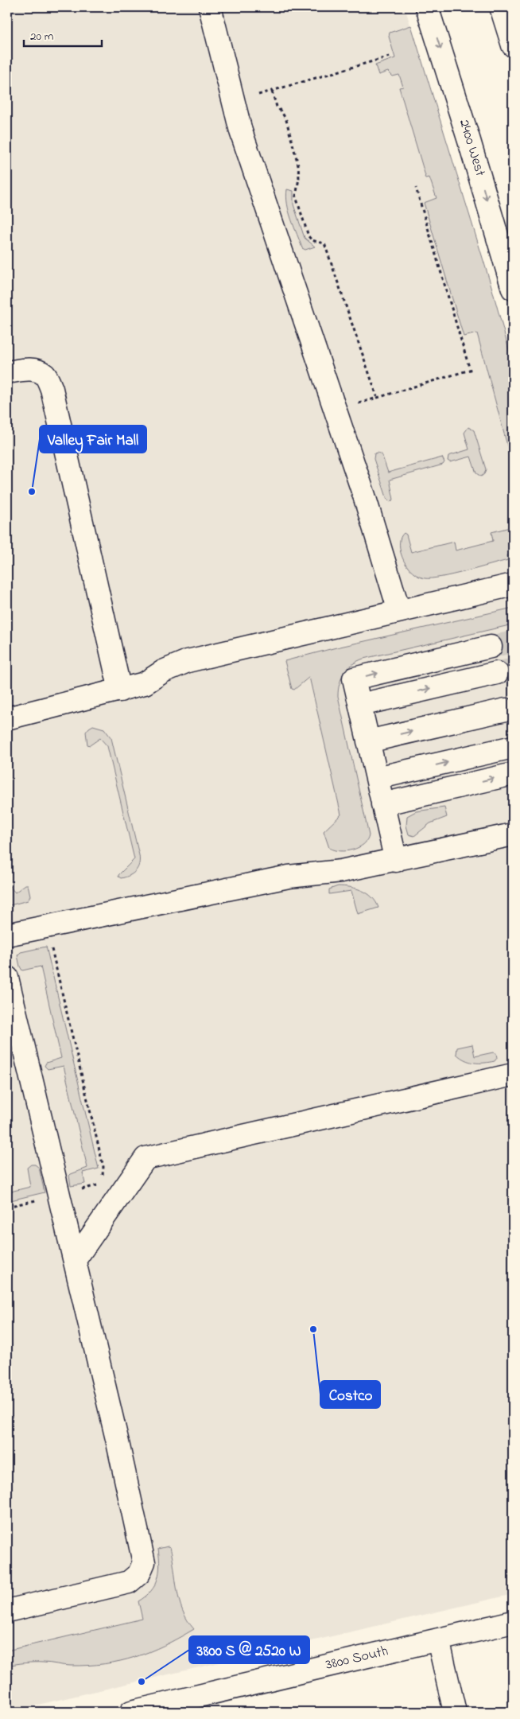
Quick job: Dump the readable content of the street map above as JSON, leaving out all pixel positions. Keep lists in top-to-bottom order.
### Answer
{
  "streets": {
    "main road": ["2400 West", "3800 South"]
  },
  "one_way": ["2400 West"],
  "places": ["Valley Fair Mall", "Costco", "3800 S @ 2520 W"],
  "scale_bar": "20 m"
}
